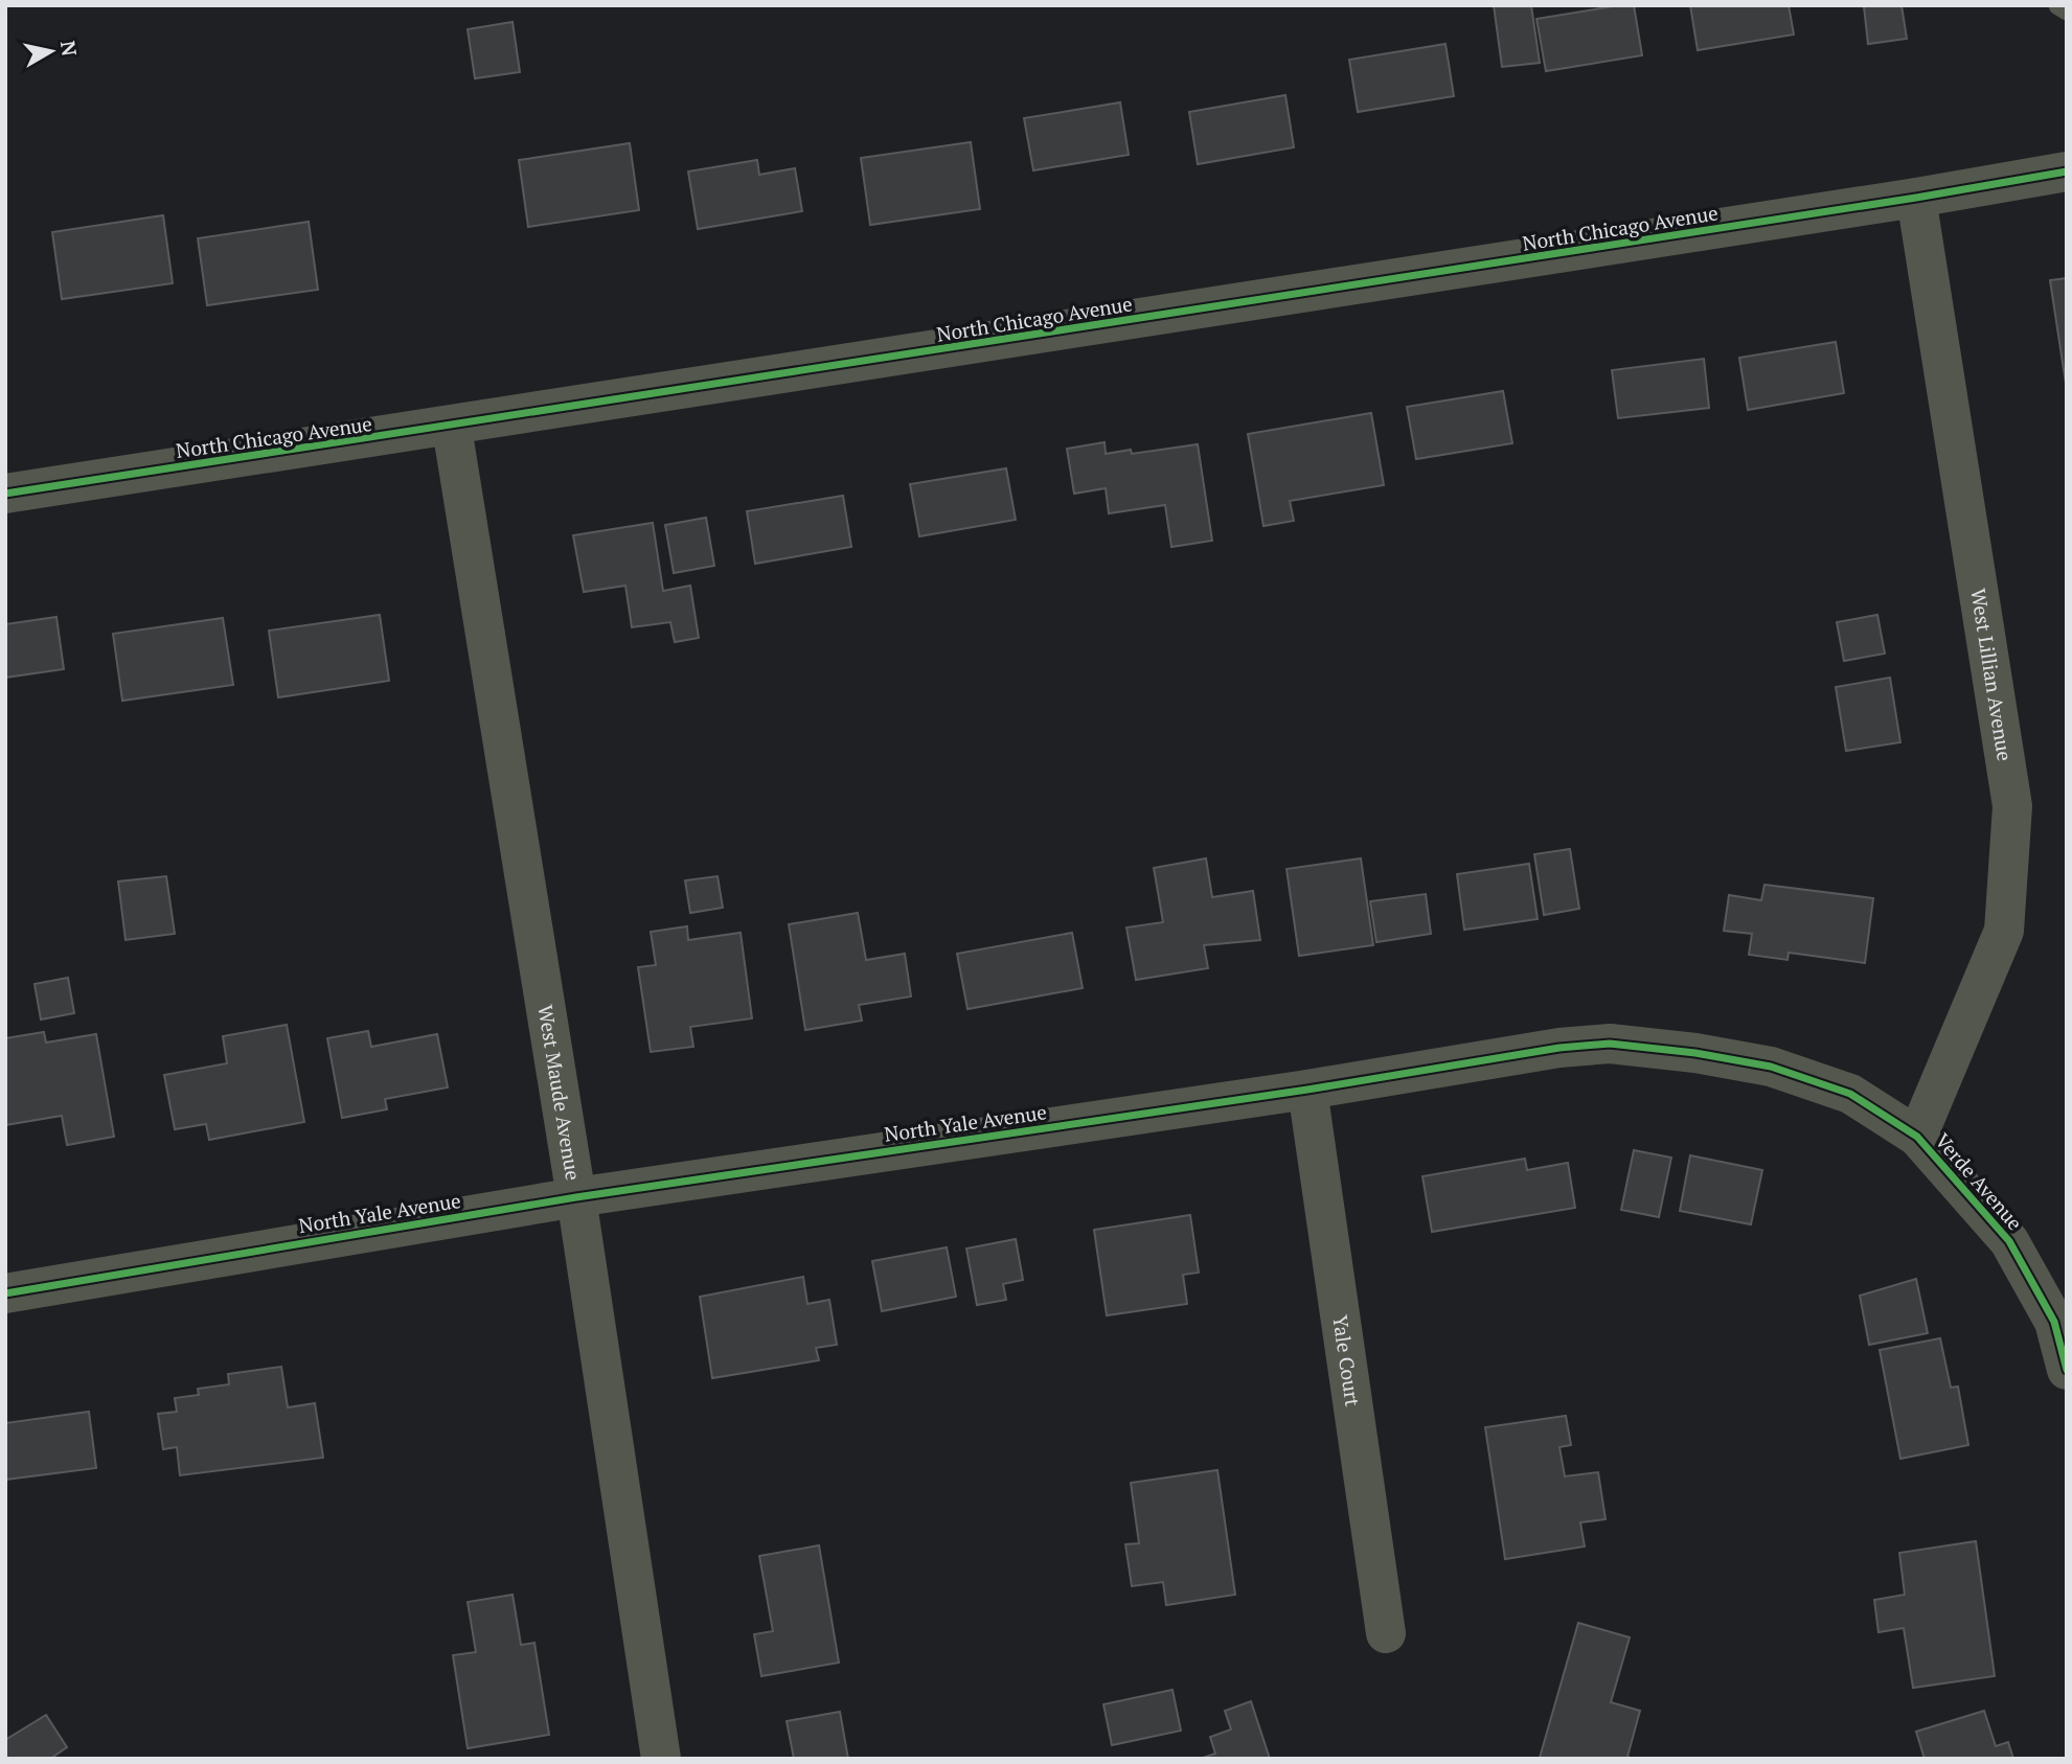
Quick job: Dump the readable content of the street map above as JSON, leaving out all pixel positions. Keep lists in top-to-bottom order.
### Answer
{
  "streets": {
    "street": [
      "North Chicago Avenue",
      "West Lillian Avenue",
      "West Maude Avenue",
      "North Yale Avenue",
      "Verde Avenue",
      "Yale Court"
    ]
  },
  "crossings": [
    ["North Chicago Avenue", "West Lillian Avenue"],
    ["North Chicago Avenue", "West Maude Avenue"],
    ["West Lillian Avenue", "North Yale Avenue"],
    ["West Lillian Avenue", "Verde Avenue"],
    ["West Maude Avenue", "North Yale Avenue"],
    ["North Yale Avenue", "Verde Avenue"],
    ["North Yale Avenue", "Yale Court"]
  ],
  "north": "right"
}
